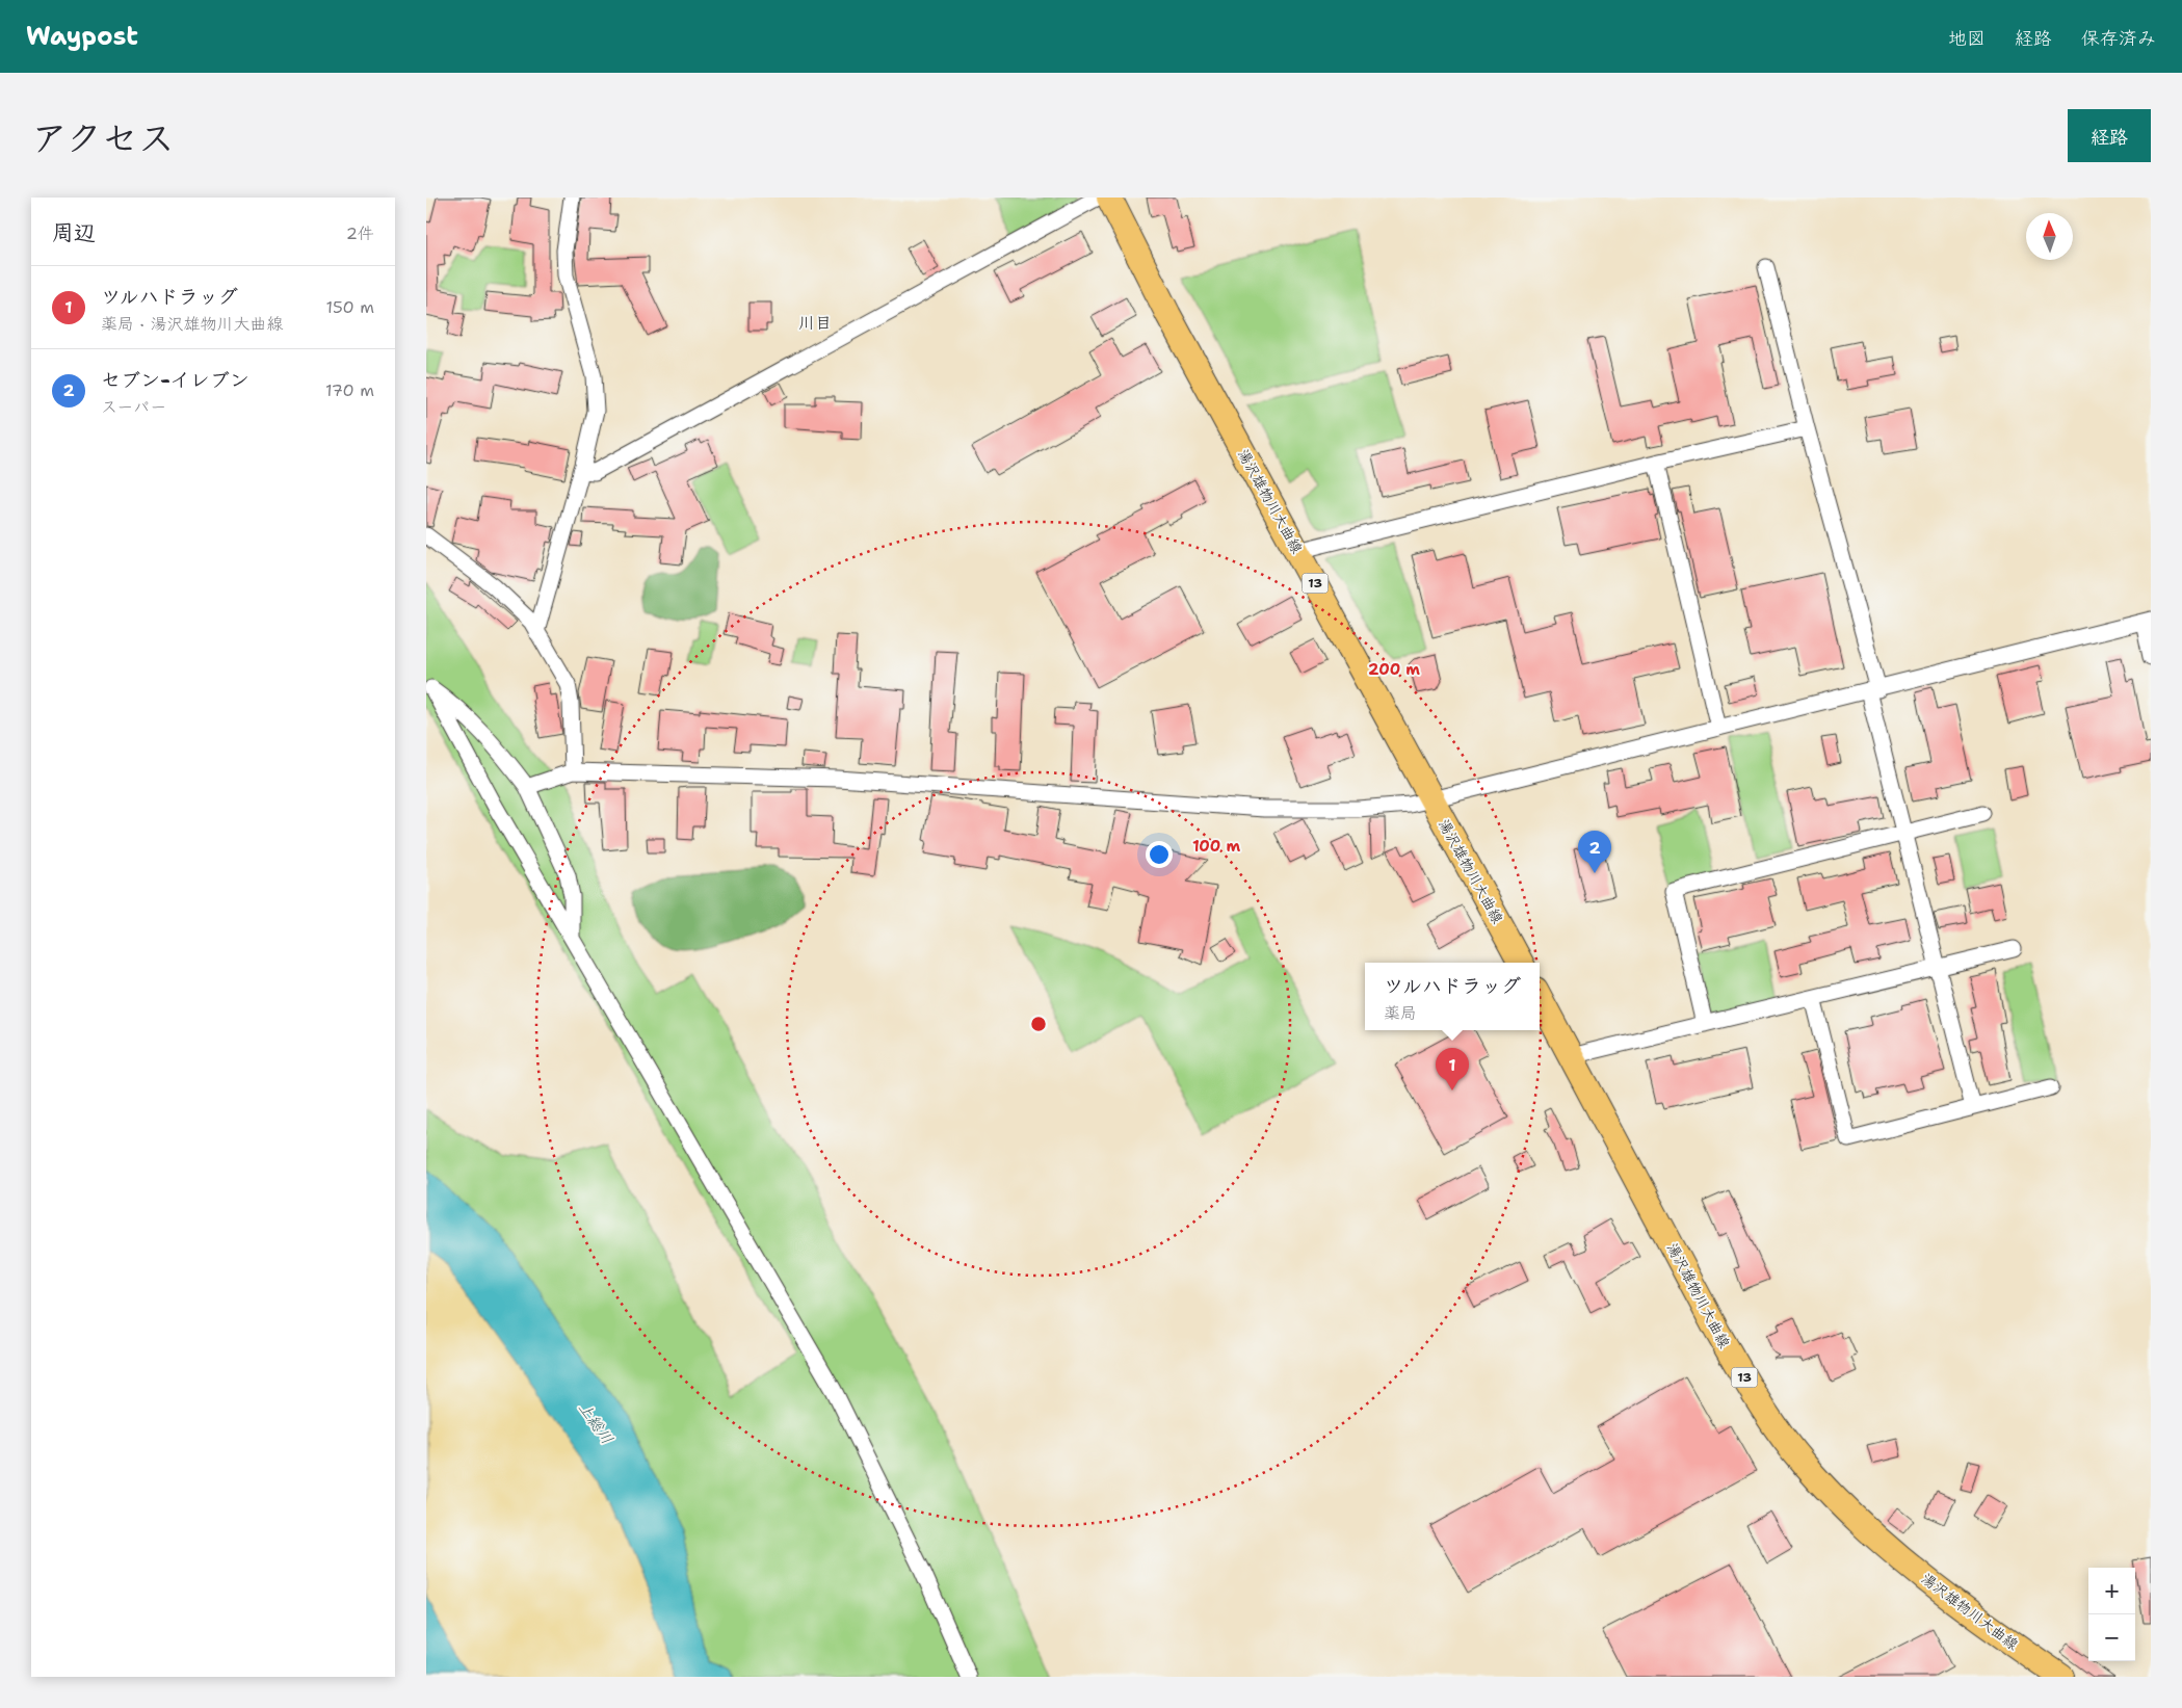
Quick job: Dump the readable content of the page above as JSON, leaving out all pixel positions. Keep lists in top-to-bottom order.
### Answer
{
  "streets": {
    "main road": ["湯沢雄物川大曲線", "13"]
  },
  "districts": ["川目"],
  "water": ["上総川"],
  "north": "top",
  "page": {
    "header": "Waypost",
    "nav": ["地図", "経路", "保存済み"],
    "title": "アクセス",
    "buttons": "経路",
    "heading": ["周辺", "2件"],
    "list": [
      {
        "mark": "1",
        "name": "ツルハドラッグ",
        "note": "薬局 · 湯沢雄物川大曲線",
        "value": "150 m"
      },
      {
        "mark": "2",
        "name": "セブン-イレブン",
        "note": "スーパー",
        "value": "170 m"
      }
    ],
    "pins": ["2", "1"],
    "popup": ["ツルハドラッグ", "薬局"],
    "map_buttons": ["+", "−"]
  },
  "rings": ["200 m", "100 m"]
}
